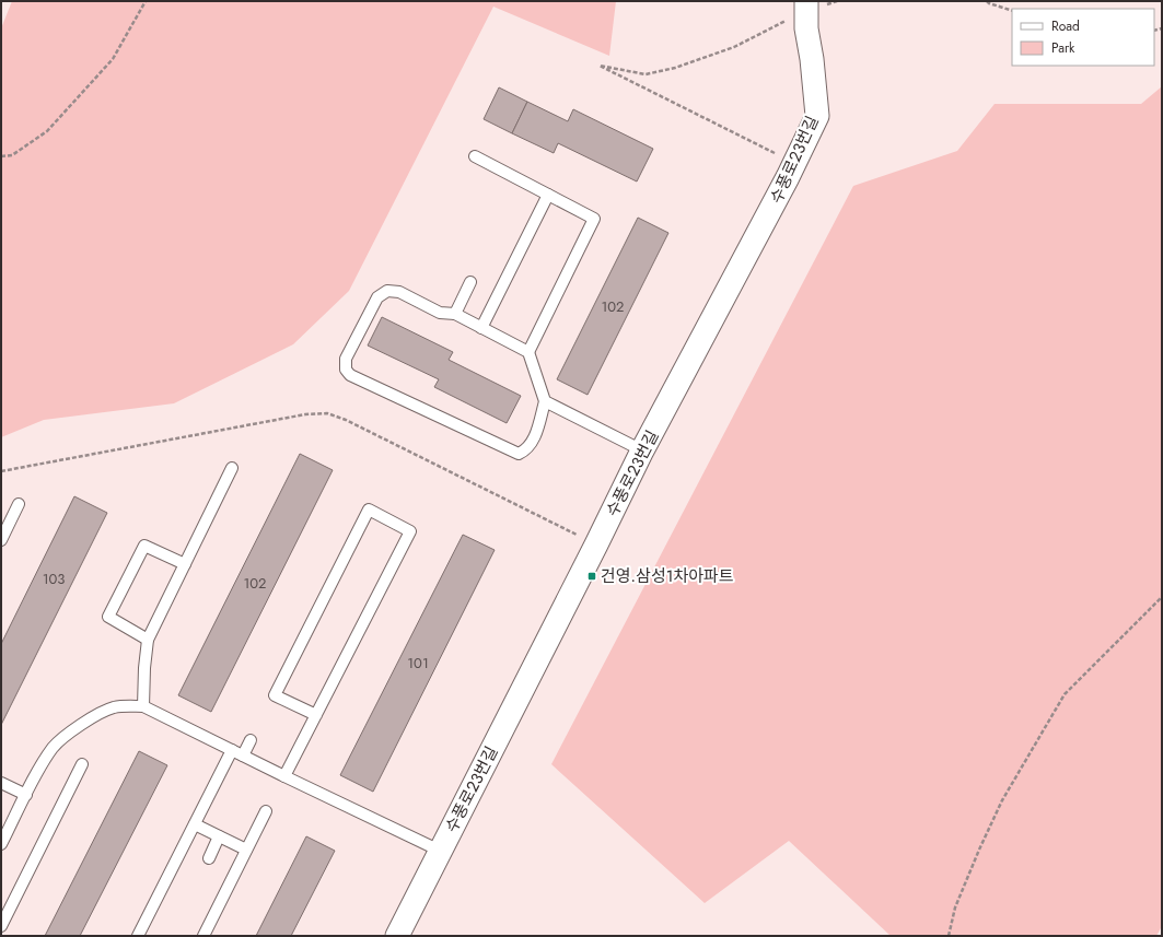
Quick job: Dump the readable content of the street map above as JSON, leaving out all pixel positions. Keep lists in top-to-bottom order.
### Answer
{
  "streets": {
    "street": ["수풍로23번길"]
  },
  "places": {
    "transit": ["건영.삼성1차아파트"]
  },
  "house_numbers": [
    "102",
    "103",
    "102",
    "101"
  ],
  "legend": ["Road", "Park"]
}
